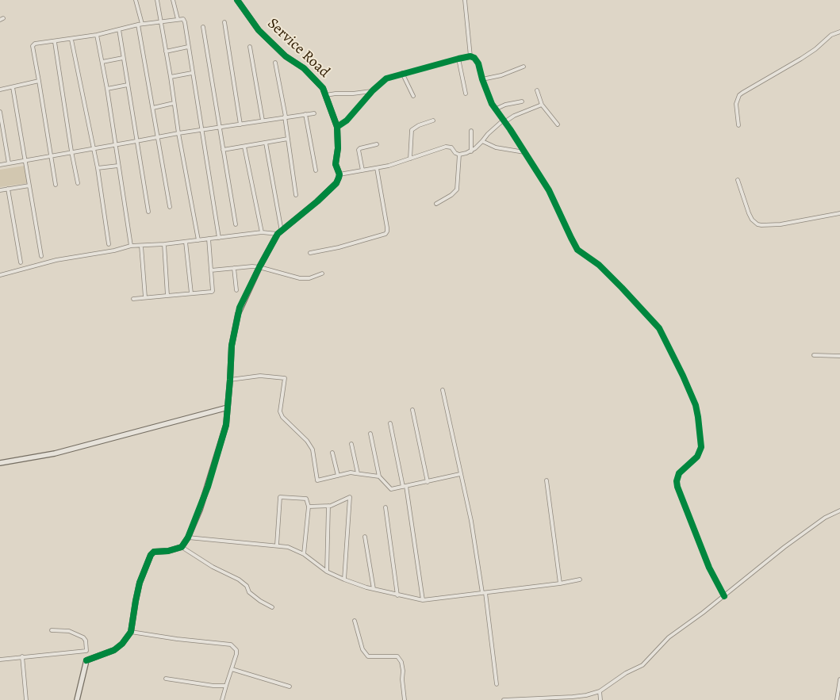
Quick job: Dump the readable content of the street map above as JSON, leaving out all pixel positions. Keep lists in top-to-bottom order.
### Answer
{
  "streets": {
    "street": ["Service Road"]
  }
}
